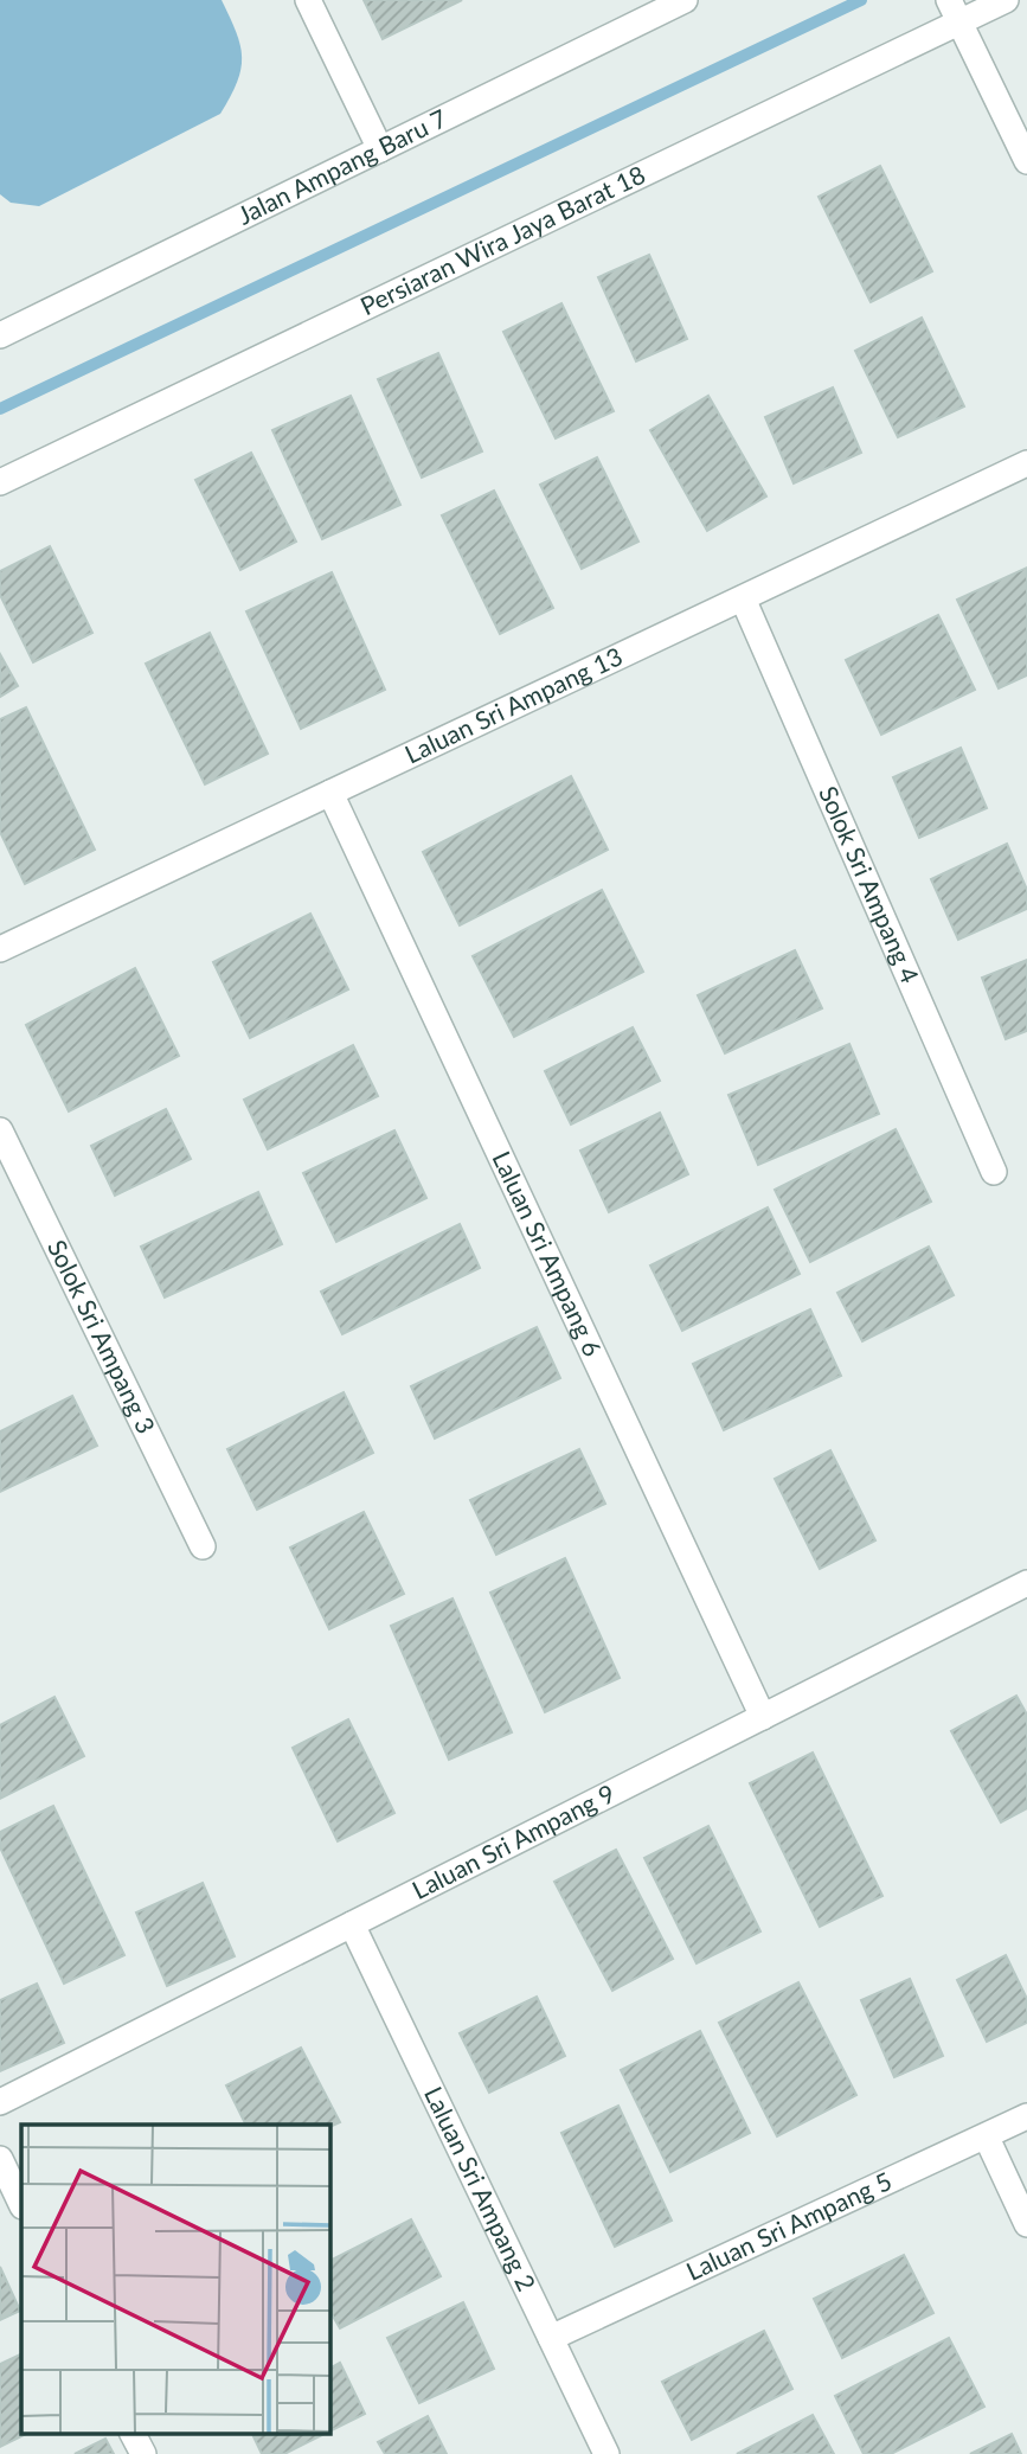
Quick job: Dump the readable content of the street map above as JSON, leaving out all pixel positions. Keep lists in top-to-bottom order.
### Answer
{
  "streets": {
    "street": [
      "Jalan Ampang Baru 7",
      "Persiaran Wira Jaya Barat 18",
      "Laluan Sri Ampang 13",
      "Solok Sri Ampang 4",
      "Laluan Sri Ampang 6",
      "Solok Sri Ampang 3",
      "Laluan Sri Ampang 9",
      "Laluan Sri Ampang 2",
      "Laluan Sri Ampang 5"
    ]
  },
  "crossings": [
    ["Laluan Sri Ampang 13", "Solok Sri Ampang 4"],
    ["Laluan Sri Ampang 13", "Laluan Sri Ampang 6"],
    ["Laluan Sri Ampang 6", "Laluan Sri Ampang 9"],
    ["Laluan Sri Ampang 9", "Laluan Sri Ampang 2"],
    ["Laluan Sri Ampang 2", "Laluan Sri Ampang 5"]
  ]
}
